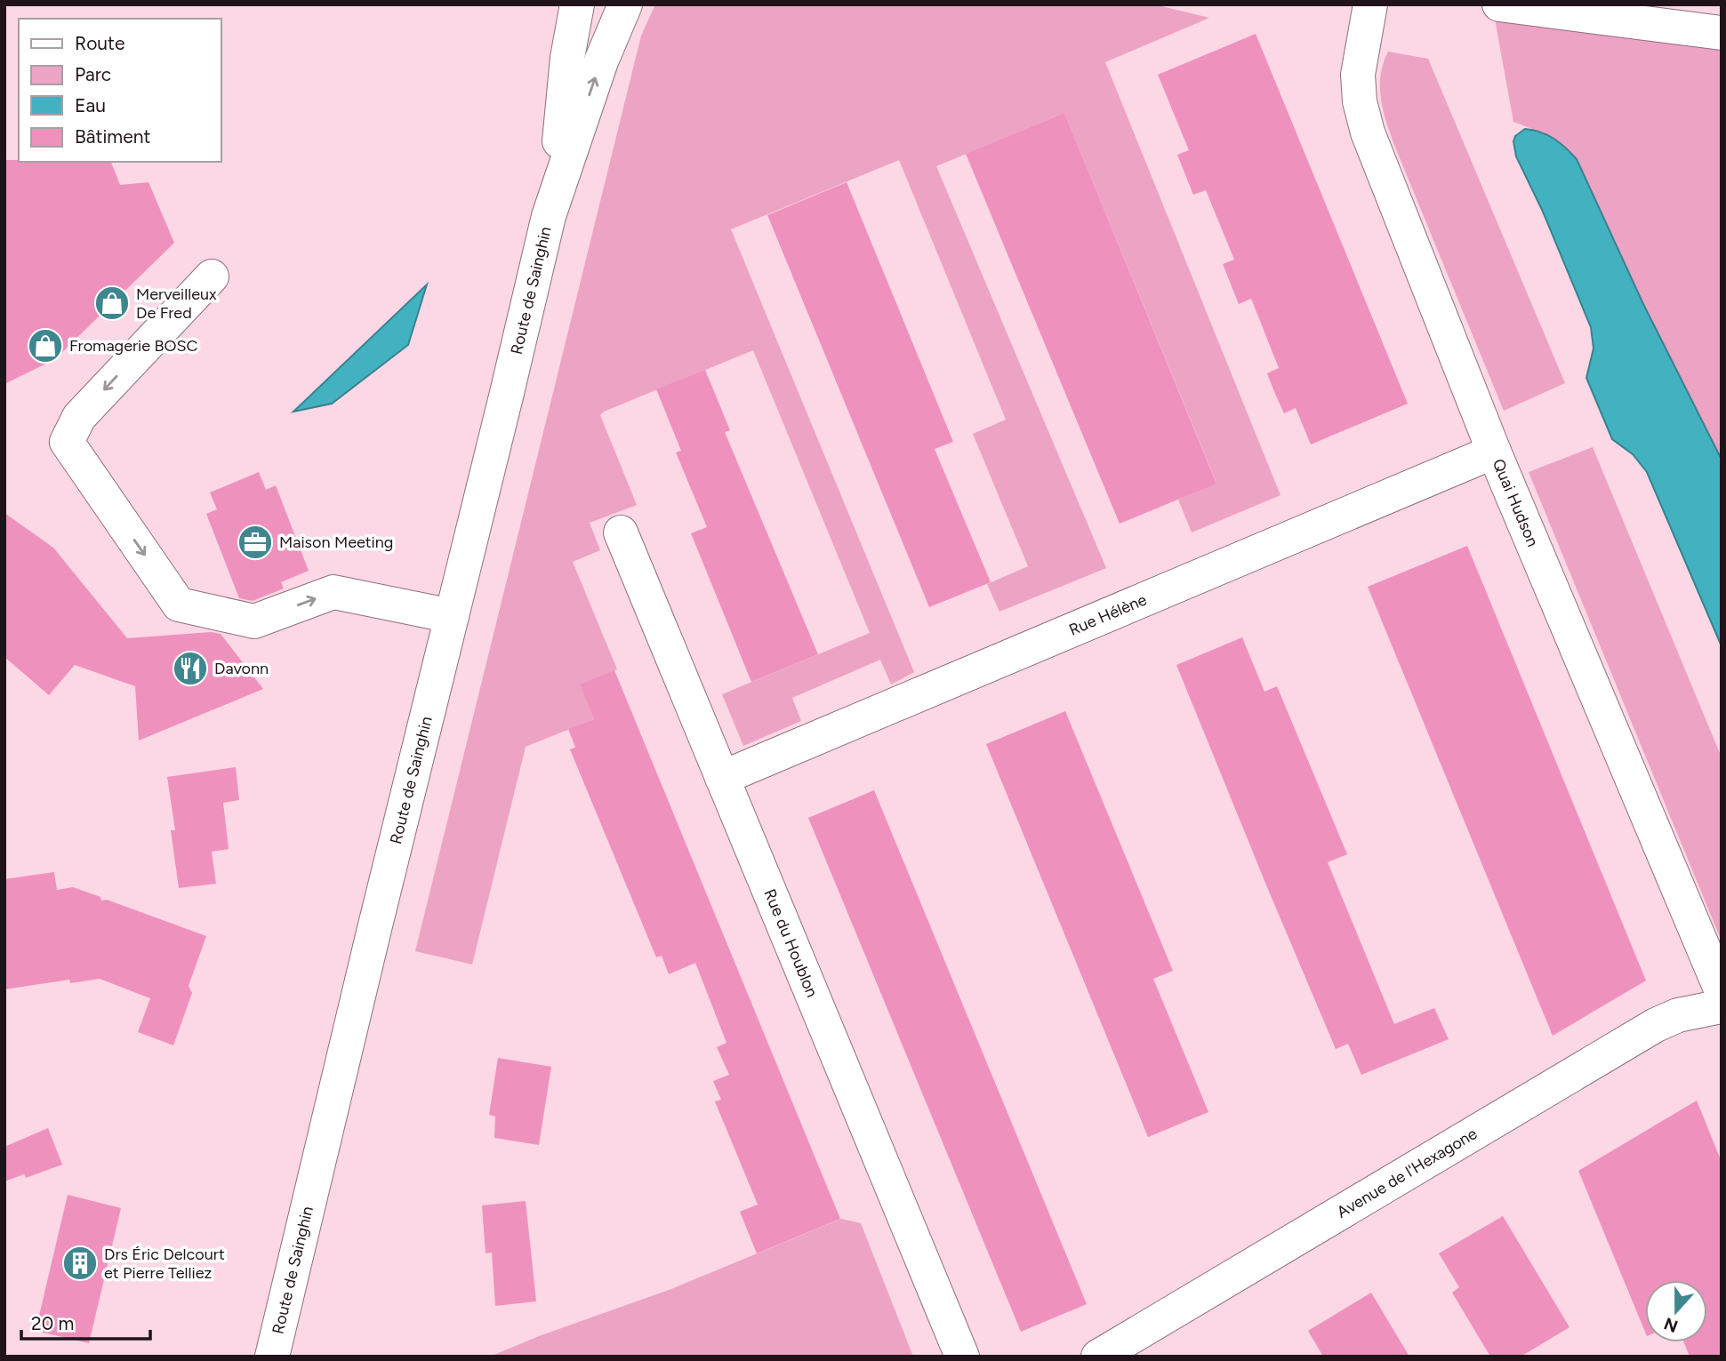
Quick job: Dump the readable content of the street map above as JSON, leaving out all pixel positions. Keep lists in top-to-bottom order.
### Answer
{
  "streets": {
    "street": [
      "Route de Sainghin",
      "Quai Hudson",
      "Rue Hélène",
      "Rue du Houblon",
      "Avenue de l'Hexagone"
    ]
  },
  "crossings": [
    ["Quai Hudson", "Rue Hélène"],
    ["Rue Hélène", "Rue du Houblon"]
  ],
  "places": {
    "shop": ["Merveilleux De Fred", "Fromagerie BOSC"],
    "office": ["Maison Meeting"],
    "restaurant": ["Davonn"],
    "building": ["Drs Éric Delcourt et Pierre Telliez"]
  },
  "legend": [
    "Route",
    "Parc",
    "Eau",
    "Bâtiment"
  ],
  "scale_bar": "20 m",
  "north": "bottom"
}
